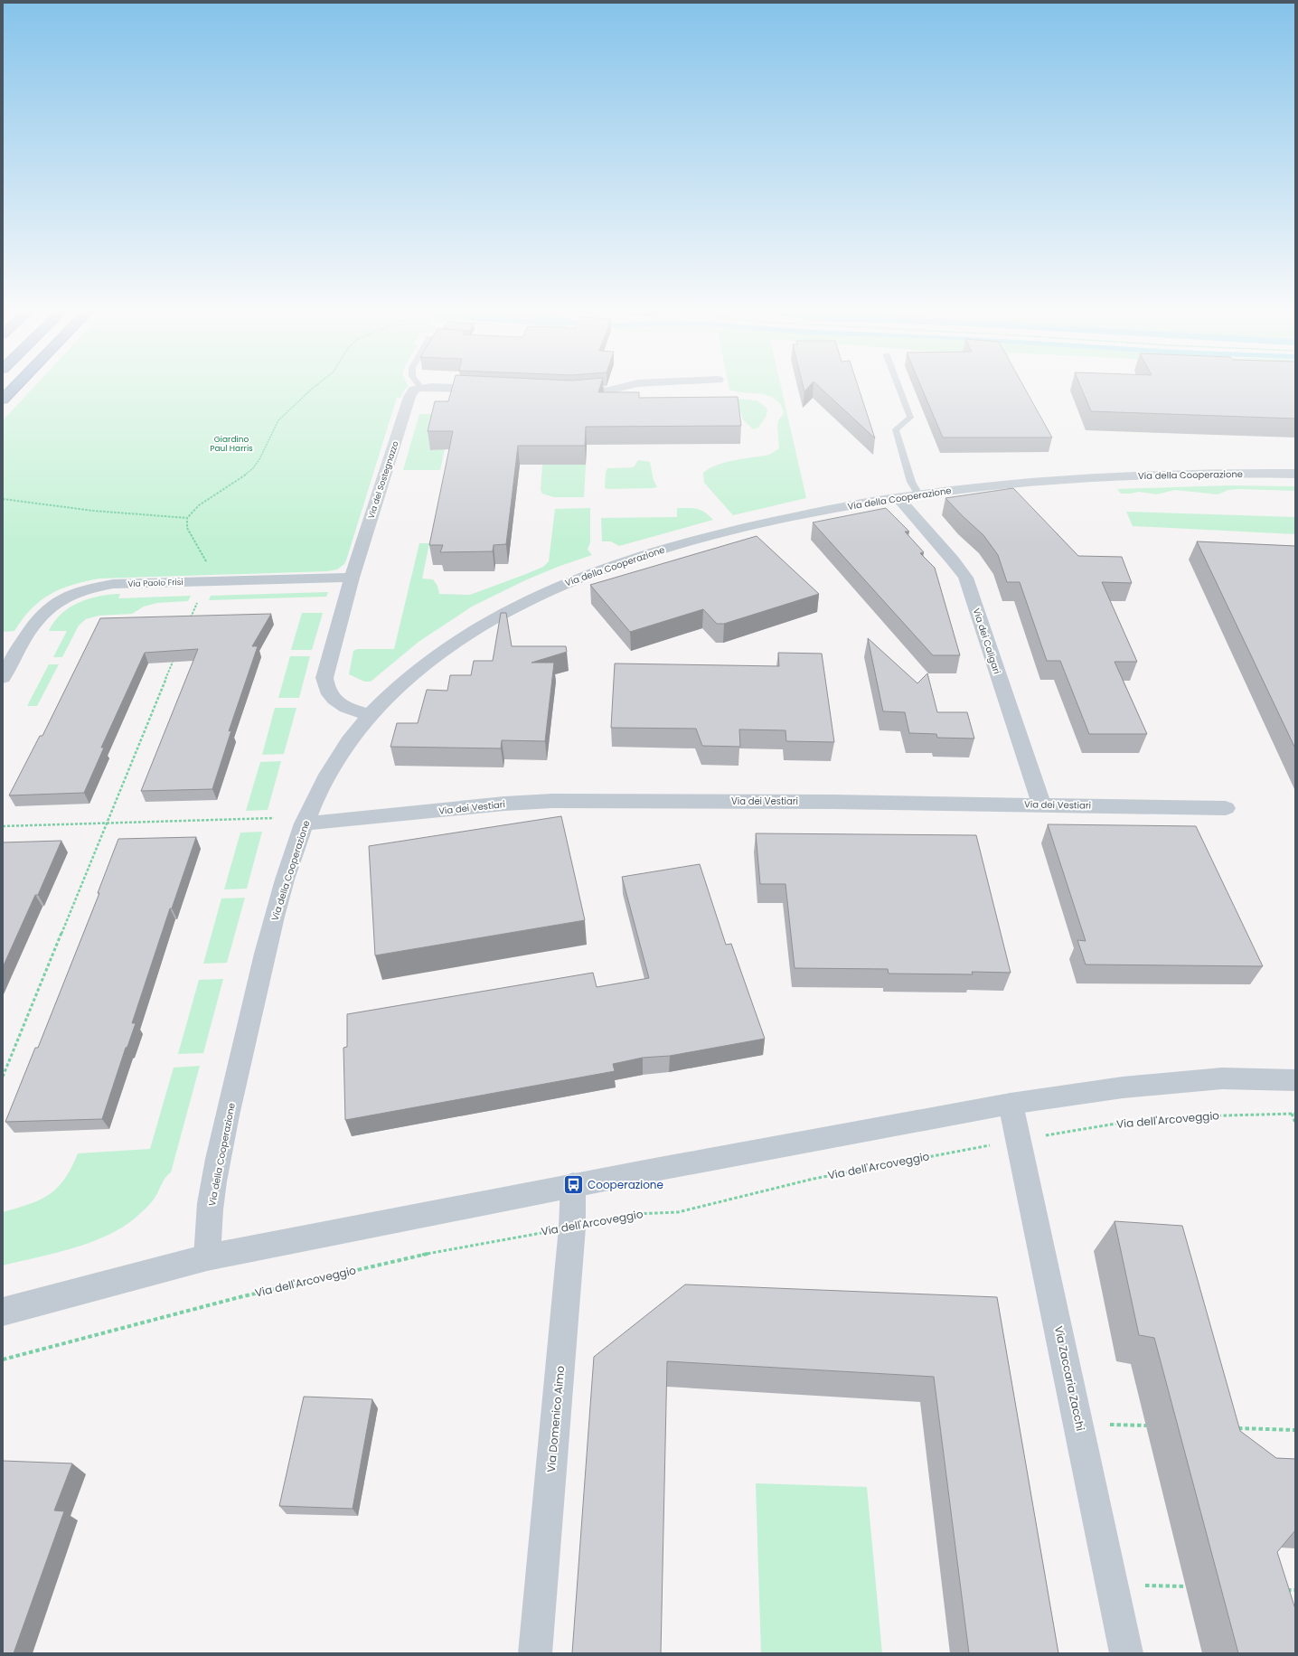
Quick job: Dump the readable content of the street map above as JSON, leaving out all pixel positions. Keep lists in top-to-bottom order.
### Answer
{
  "streets": {
    "street": [
      "Via della Cooperazione",
      "Via del Sostegnazzo",
      "Via Paolo Frisi",
      "Via dei Caligari",
      "Via dei Vestiari",
      "Via Zaccaria Zacchi",
      "Via Domenico Aimo"
    ],
    "path": ["Via dell'Arcoveggio"]
  },
  "crossings": [
    ["Via della Cooperazione", "Via del Sostegnazzo"],
    ["Via della Cooperazione", "Via dei Caligari"],
    ["Via della Cooperazione", "Via dei Vestiari"],
    ["Via del Sostegnazzo", "Via Paolo Frisi"],
    ["Via dei Caligari", "Via dei Vestiari"],
    ["Via dell'Arcoveggio", "Via Zaccaria Zacchi"],
    ["Via dell'Arcoveggio", "Via Domenico Aimo"]
  ],
  "parks": ["Giardino Paul Harris"],
  "places": {
    "bus stop": ["Cooperazione"]
  }
}
